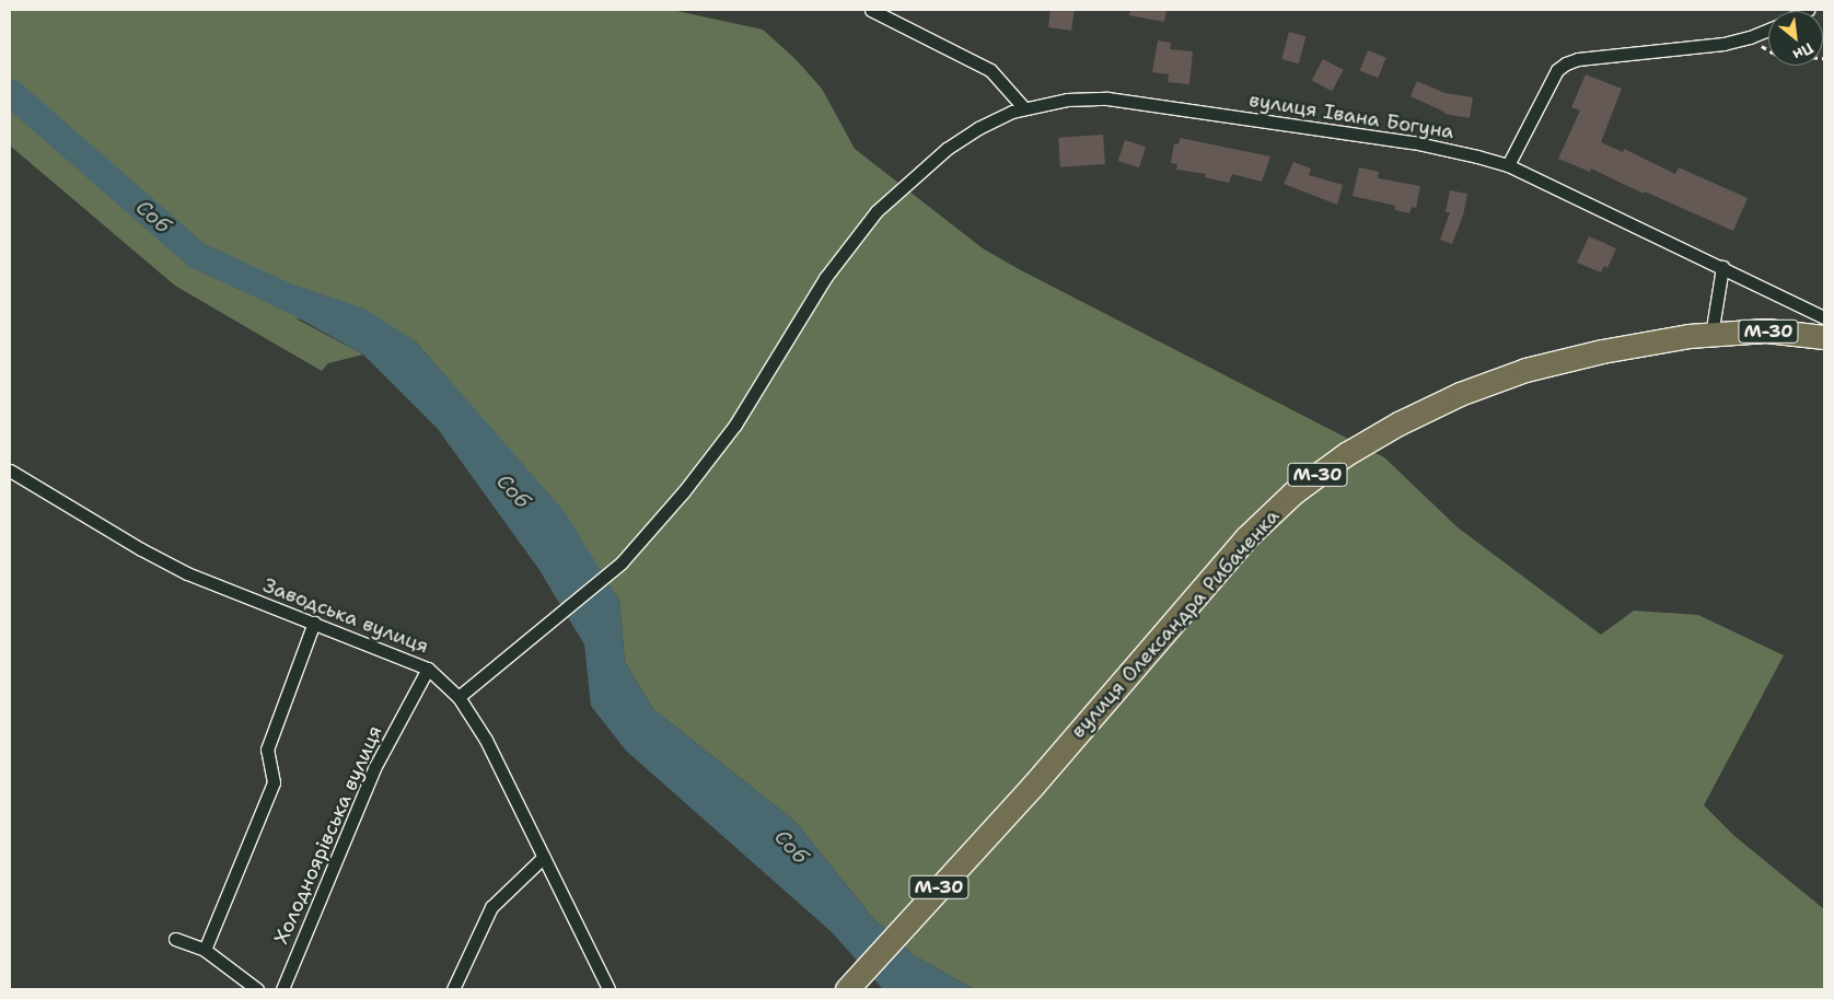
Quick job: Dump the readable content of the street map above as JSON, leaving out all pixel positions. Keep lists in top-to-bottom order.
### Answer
{
  "streets": {
    "highway": ["М-30", "вулиця Олександра Рибаченка"],
    "street": ["вулиця Івана Богуна", "Заводська вулиця", "Холодноярівська вулиця"]
  },
  "crossings": [
    ["вулиця Івана Богуна", "Заводська вулиця"],
    ["Заводська вулиця", "Холодноярівська вулиця"]
  ],
  "water": ["Соб"],
  "north": "bottom right"
}
